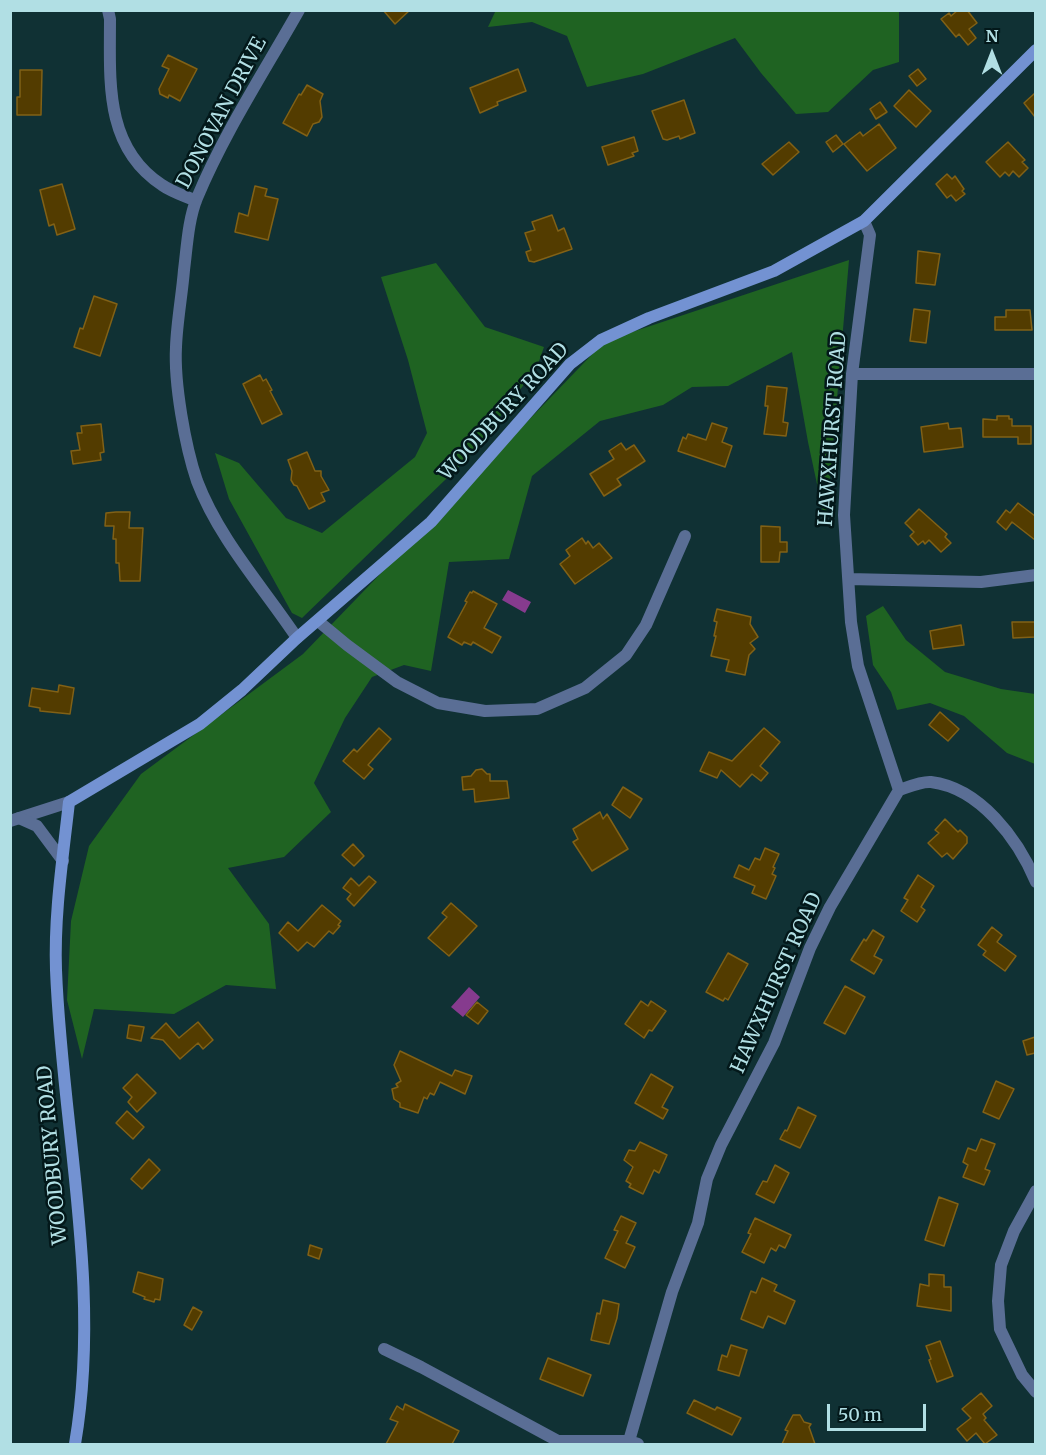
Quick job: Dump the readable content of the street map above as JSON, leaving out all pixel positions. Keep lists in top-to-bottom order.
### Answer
{
  "streets": {
    "main road": ["WOODBURY ROAD"],
    "street": ["DONOVAN DRIVE", "HAWXHURST ROAD"]
  },
  "crossings": [
    ["DONOVAN DRIVE", "WOODBURY ROAD"],
    ["WOODBURY ROAD", "HAWXHURST ROAD"]
  ],
  "scale_bar": "50 m",
  "north": "top"
}
